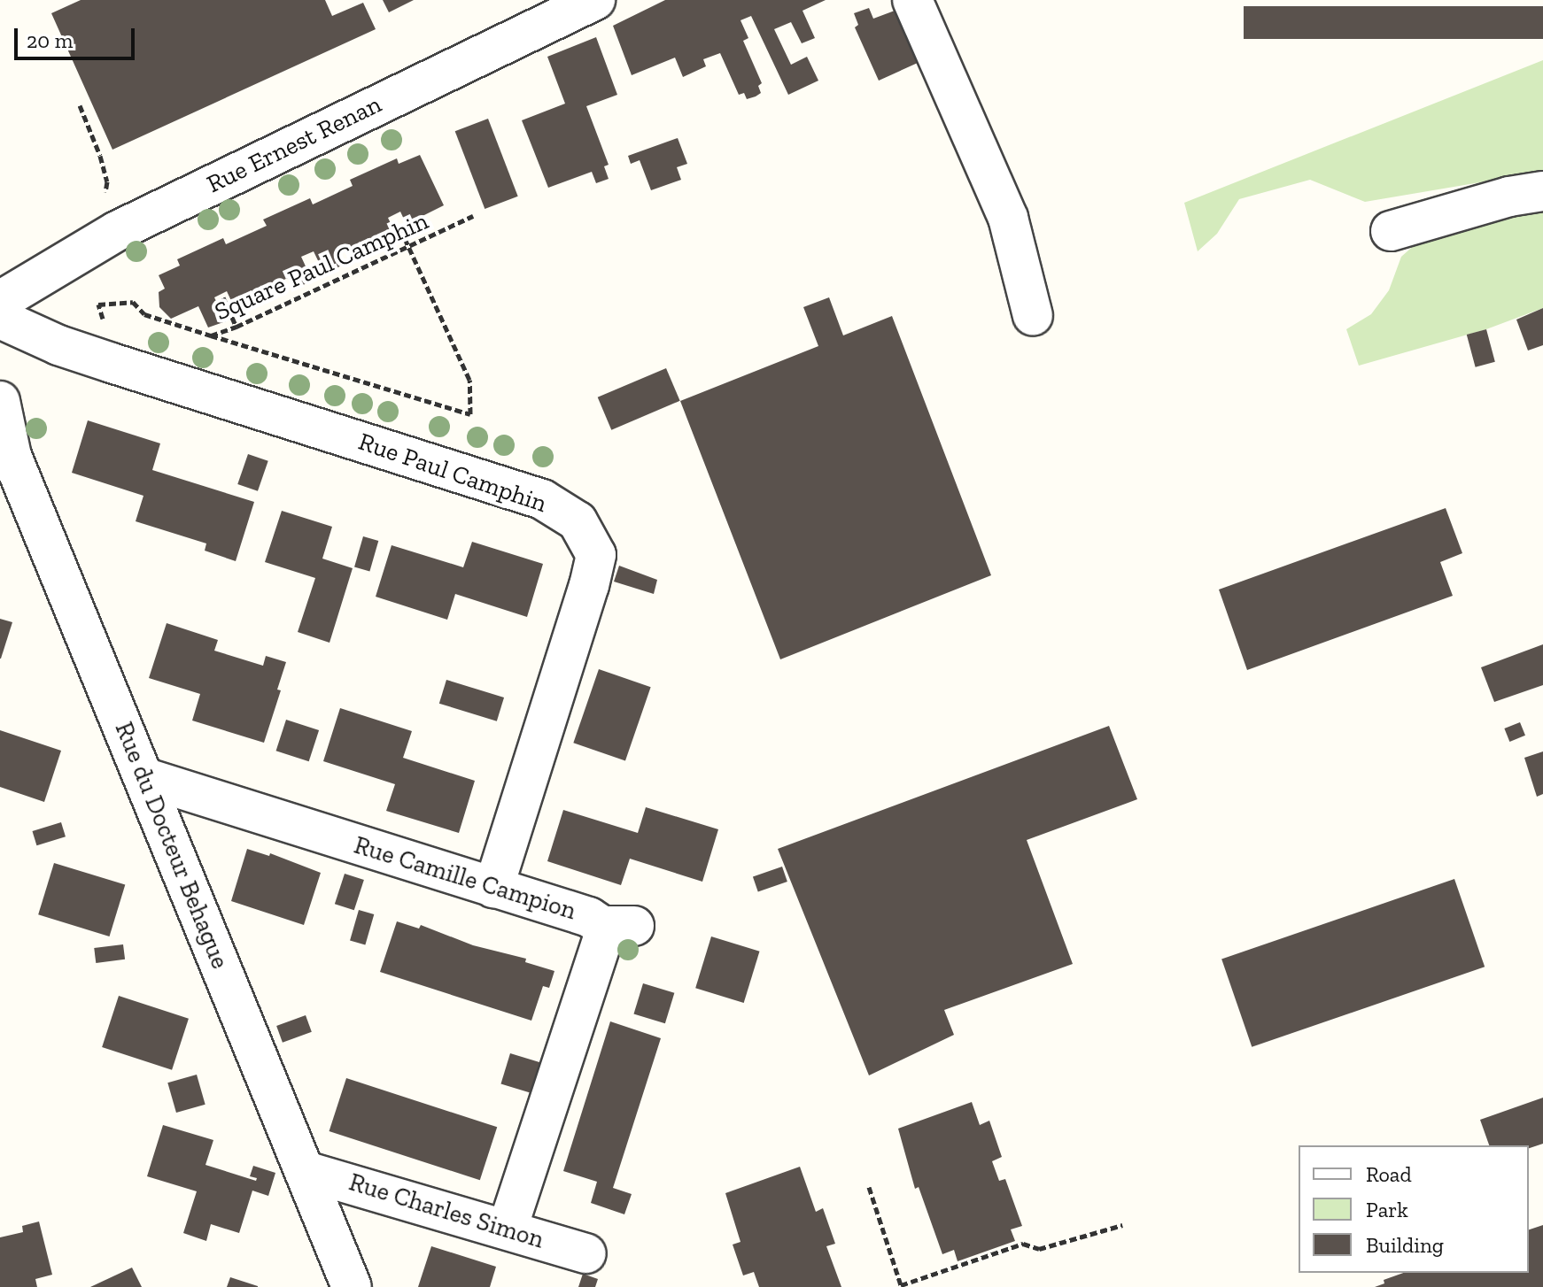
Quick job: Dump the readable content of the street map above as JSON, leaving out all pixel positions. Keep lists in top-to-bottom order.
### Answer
{
  "streets": {
    "street": [
      "Rue Ernest Renan",
      "Rue Paul Camphin",
      "Rue du Docteur Behague",
      "Rue Camille Campion",
      "Rue Charles Simon"
    ],
    "path": ["Square Paul Camphin"]
  },
  "crossings": [
    ["Rue Paul Camphin", "Rue Camille Campion"],
    ["Rue du Docteur Behague", "Rue Camille Campion"],
    ["Rue du Docteur Behague", "Rue Charles Simon"],
    ["Rue Camille Campion", "Rue Charles Simon"]
  ],
  "legend": ["Road", "Park", "Building"],
  "scale_bar": "20 m"
}
